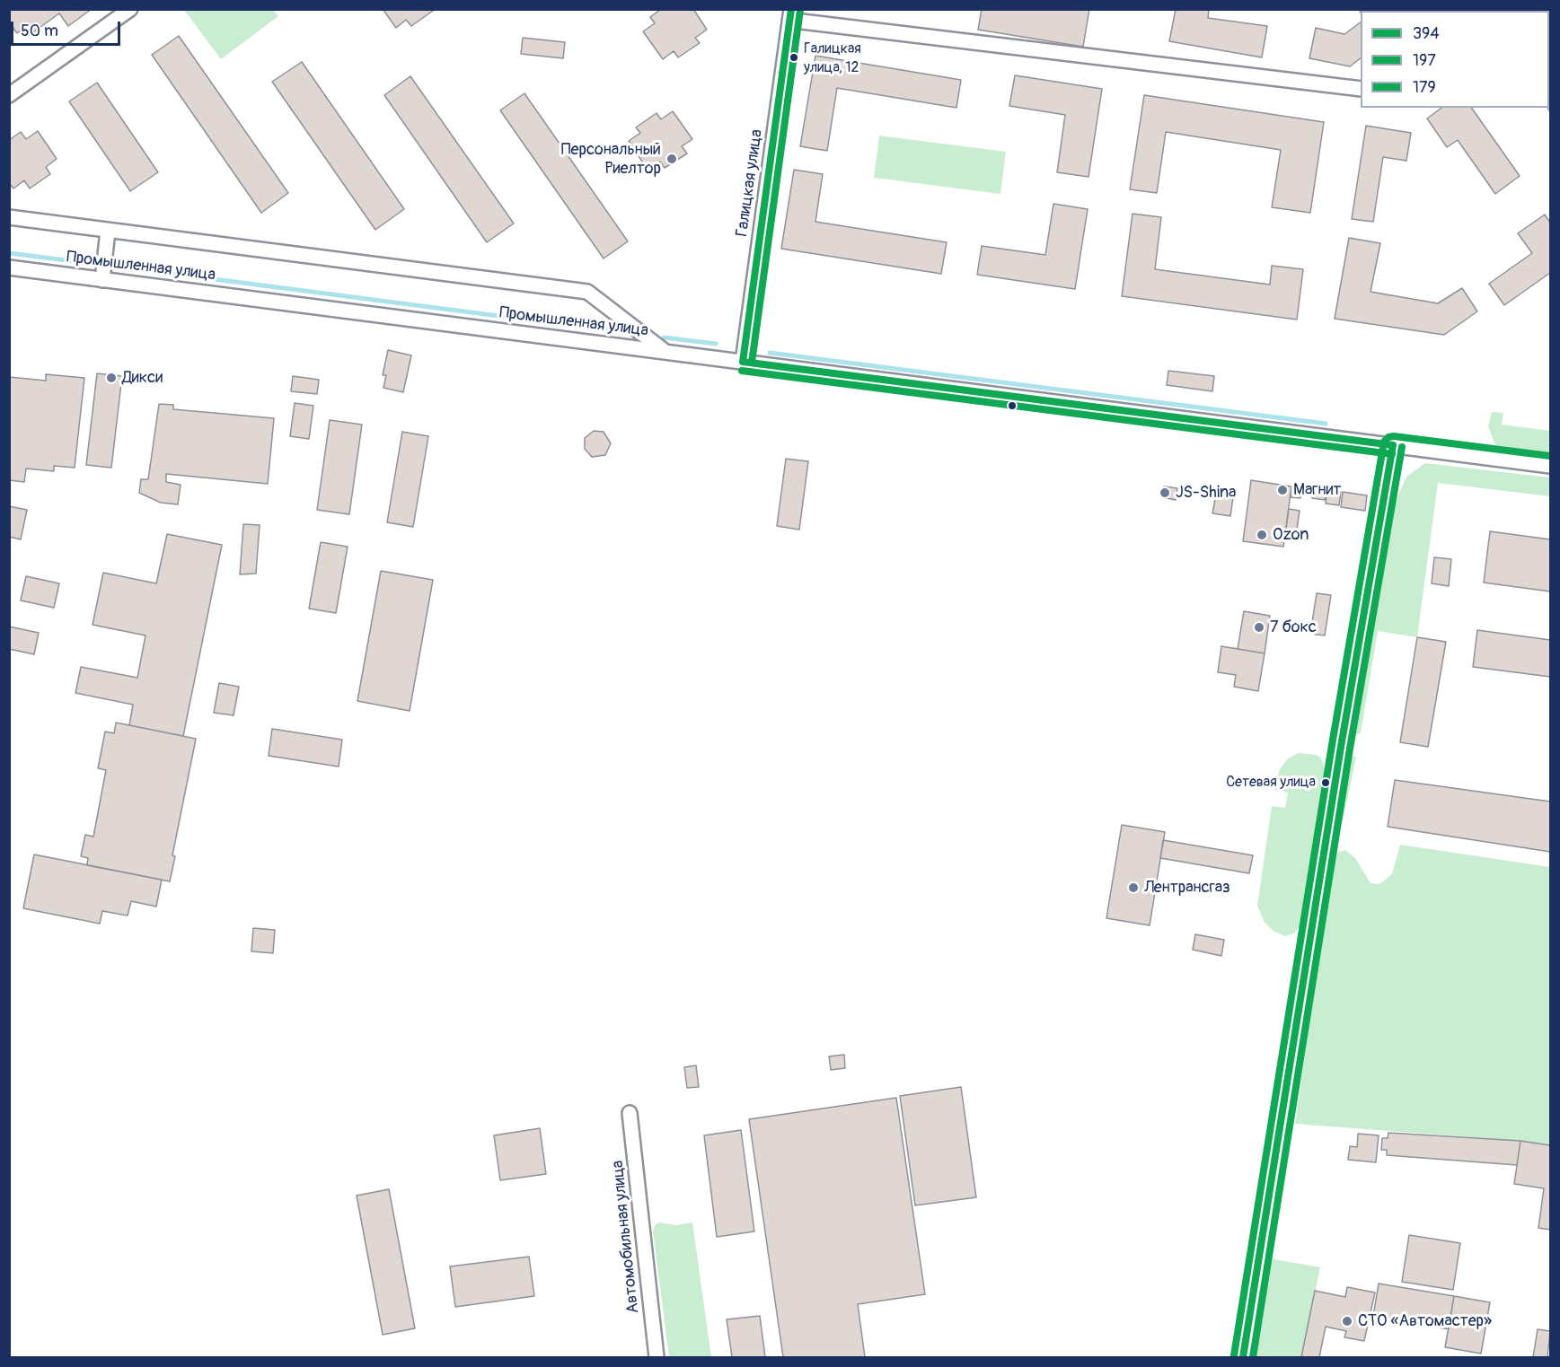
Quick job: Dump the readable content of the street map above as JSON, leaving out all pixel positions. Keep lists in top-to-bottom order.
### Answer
{
  "streets": {
    "street": ["Галицкая улица", "Промышленная улица", "Автомобильная улица"]
  },
  "crossings": [
    ["Галицкая улица", "Промышленная улица"]
  ],
  "places": [
    "Галицкая улица, 12",
    "Персональный Риелтор",
    "Дикси",
    "Магнит",
    "JS-Shina",
    "Ozon",
    "7 бокс",
    "Сетевая улица",
    "Лентрансгаз",
    "СТО «Автомастер»"
  ],
  "lines": ["transit line 394", "transit line 197", "transit line 179"],
  "legend": ["394", "197", "179"],
  "scale_bar": "50 m"
}
